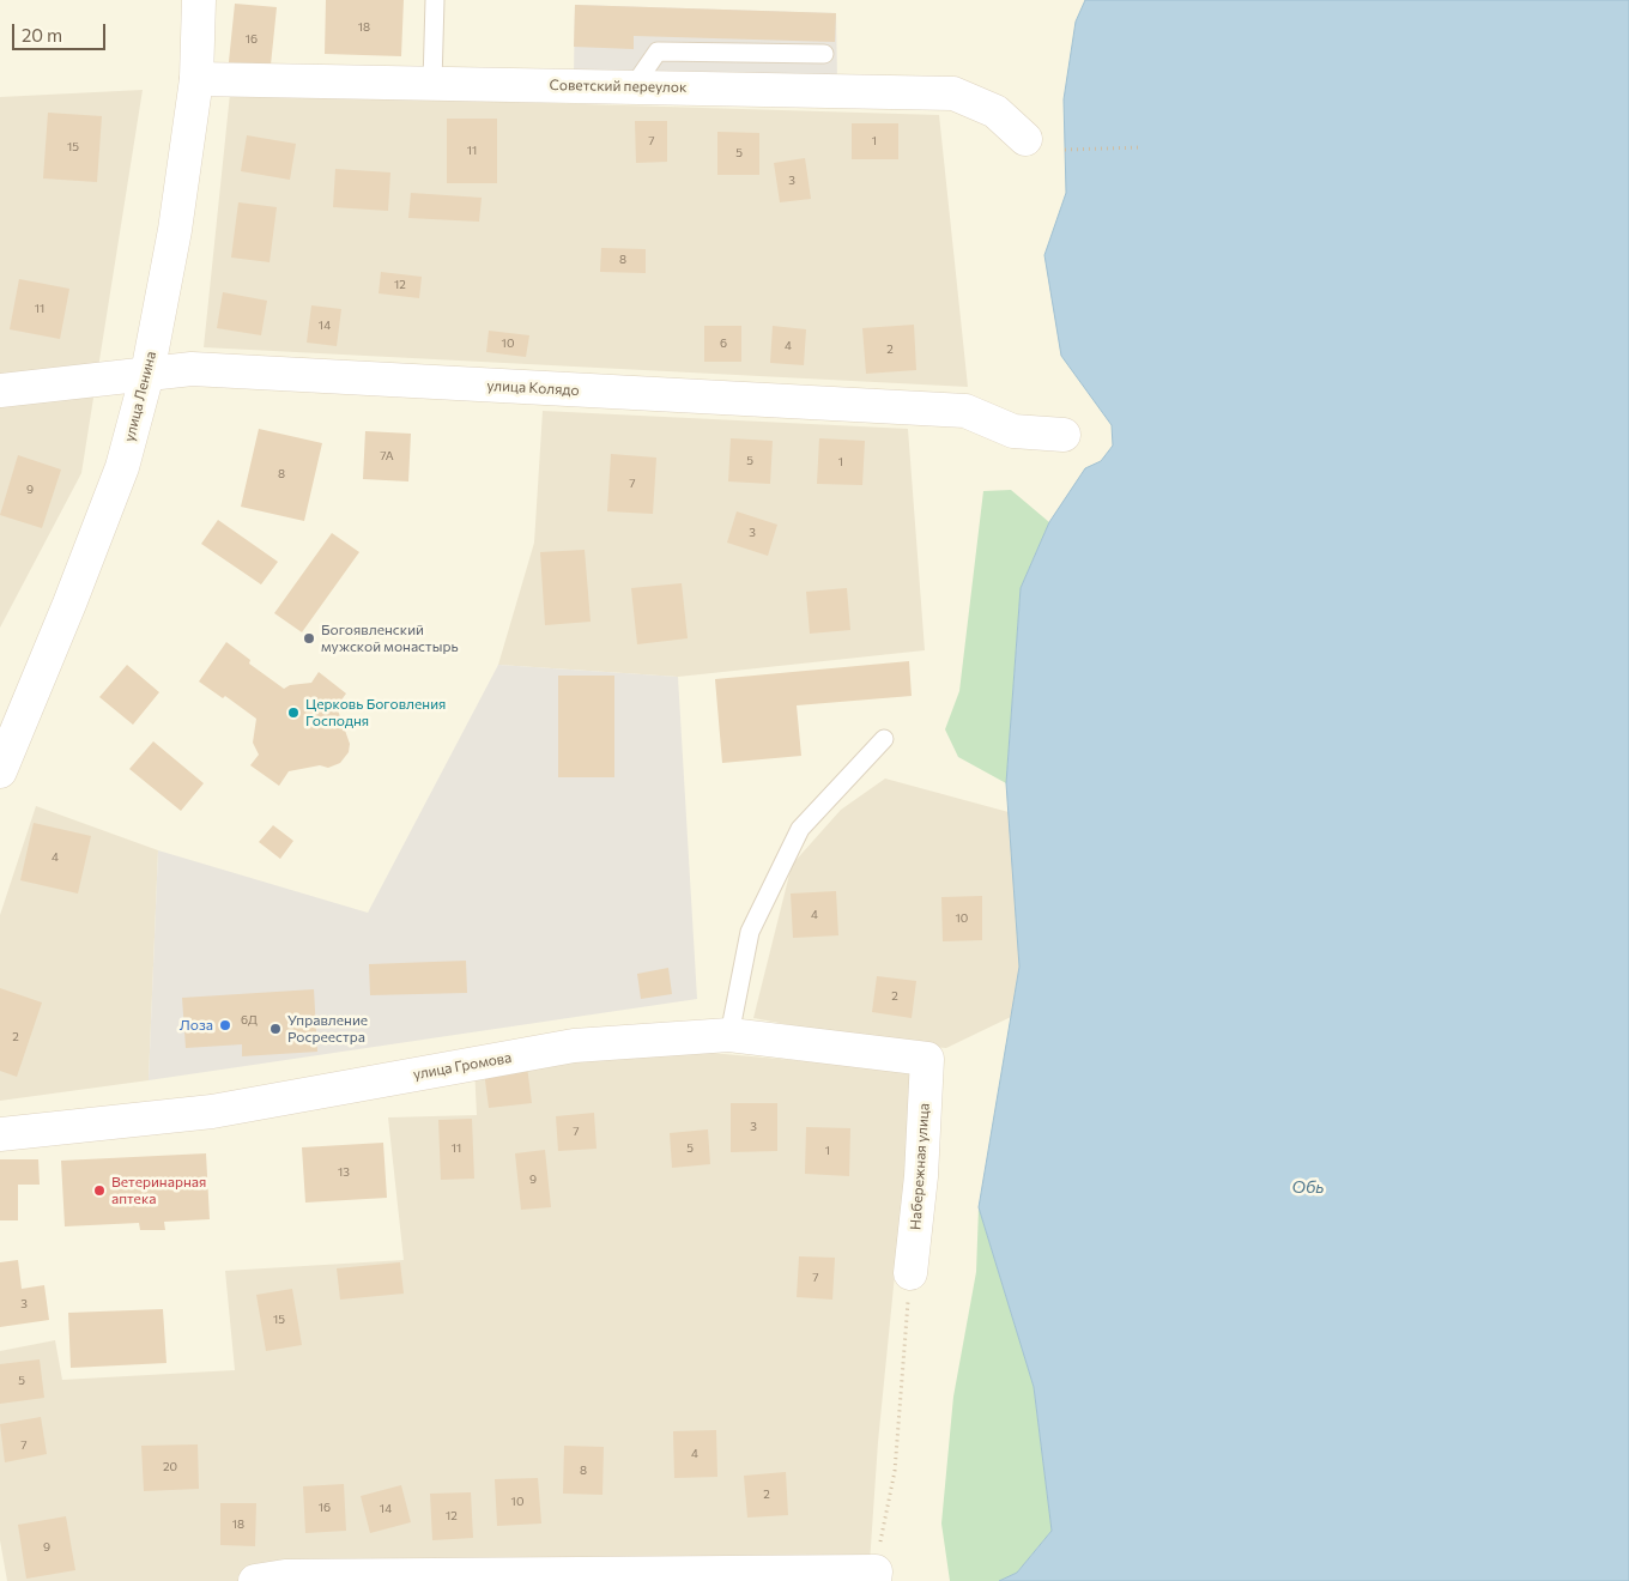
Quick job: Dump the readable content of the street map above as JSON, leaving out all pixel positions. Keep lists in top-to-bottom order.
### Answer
{
  "streets": {
    "street": [
      "Советский переулок",
      "улица Колядо",
      "улица Ленина",
      "улица Громова",
      "Набережная улица"
    ]
  },
  "crossings": [
    ["Советский переулок", "улица Ленина"],
    ["улица Колядо", "улица Ленина"],
    ["улица Громова", "Набережная улица"]
  ],
  "water": ["Обь"],
  "places": [
    "Богоявленский мужской монастырь",
    "Церковь Боговления Господня",
    "Лоза",
    "Управление Росреестра",
    "Ветеринарная аптека"
  ],
  "house_numbers": [
    "18",
    "16",
    "7",
    "1",
    "15",
    "11",
    "5",
    "3",
    "8",
    "12",
    "11",
    "14",
    "10",
    "6",
    "4",
    "2",
    "7А",
    "5",
    "1",
    "8",
    "7",
    "9",
    "3",
    "4",
    "4",
    "10",
    "2",
    "6Д",
    "2",
    "3",
    "7",
    "11",
    "5",
    "1",
    "13",
    "9",
    "7",
    "3",
    "15",
    "5",
    "7",
    "4",
    "20",
    "8",
    "2",
    "10",
    "16",
    "14",
    "12",
    "18",
    "9"
  ],
  "scale_bar": "20 m"
}
